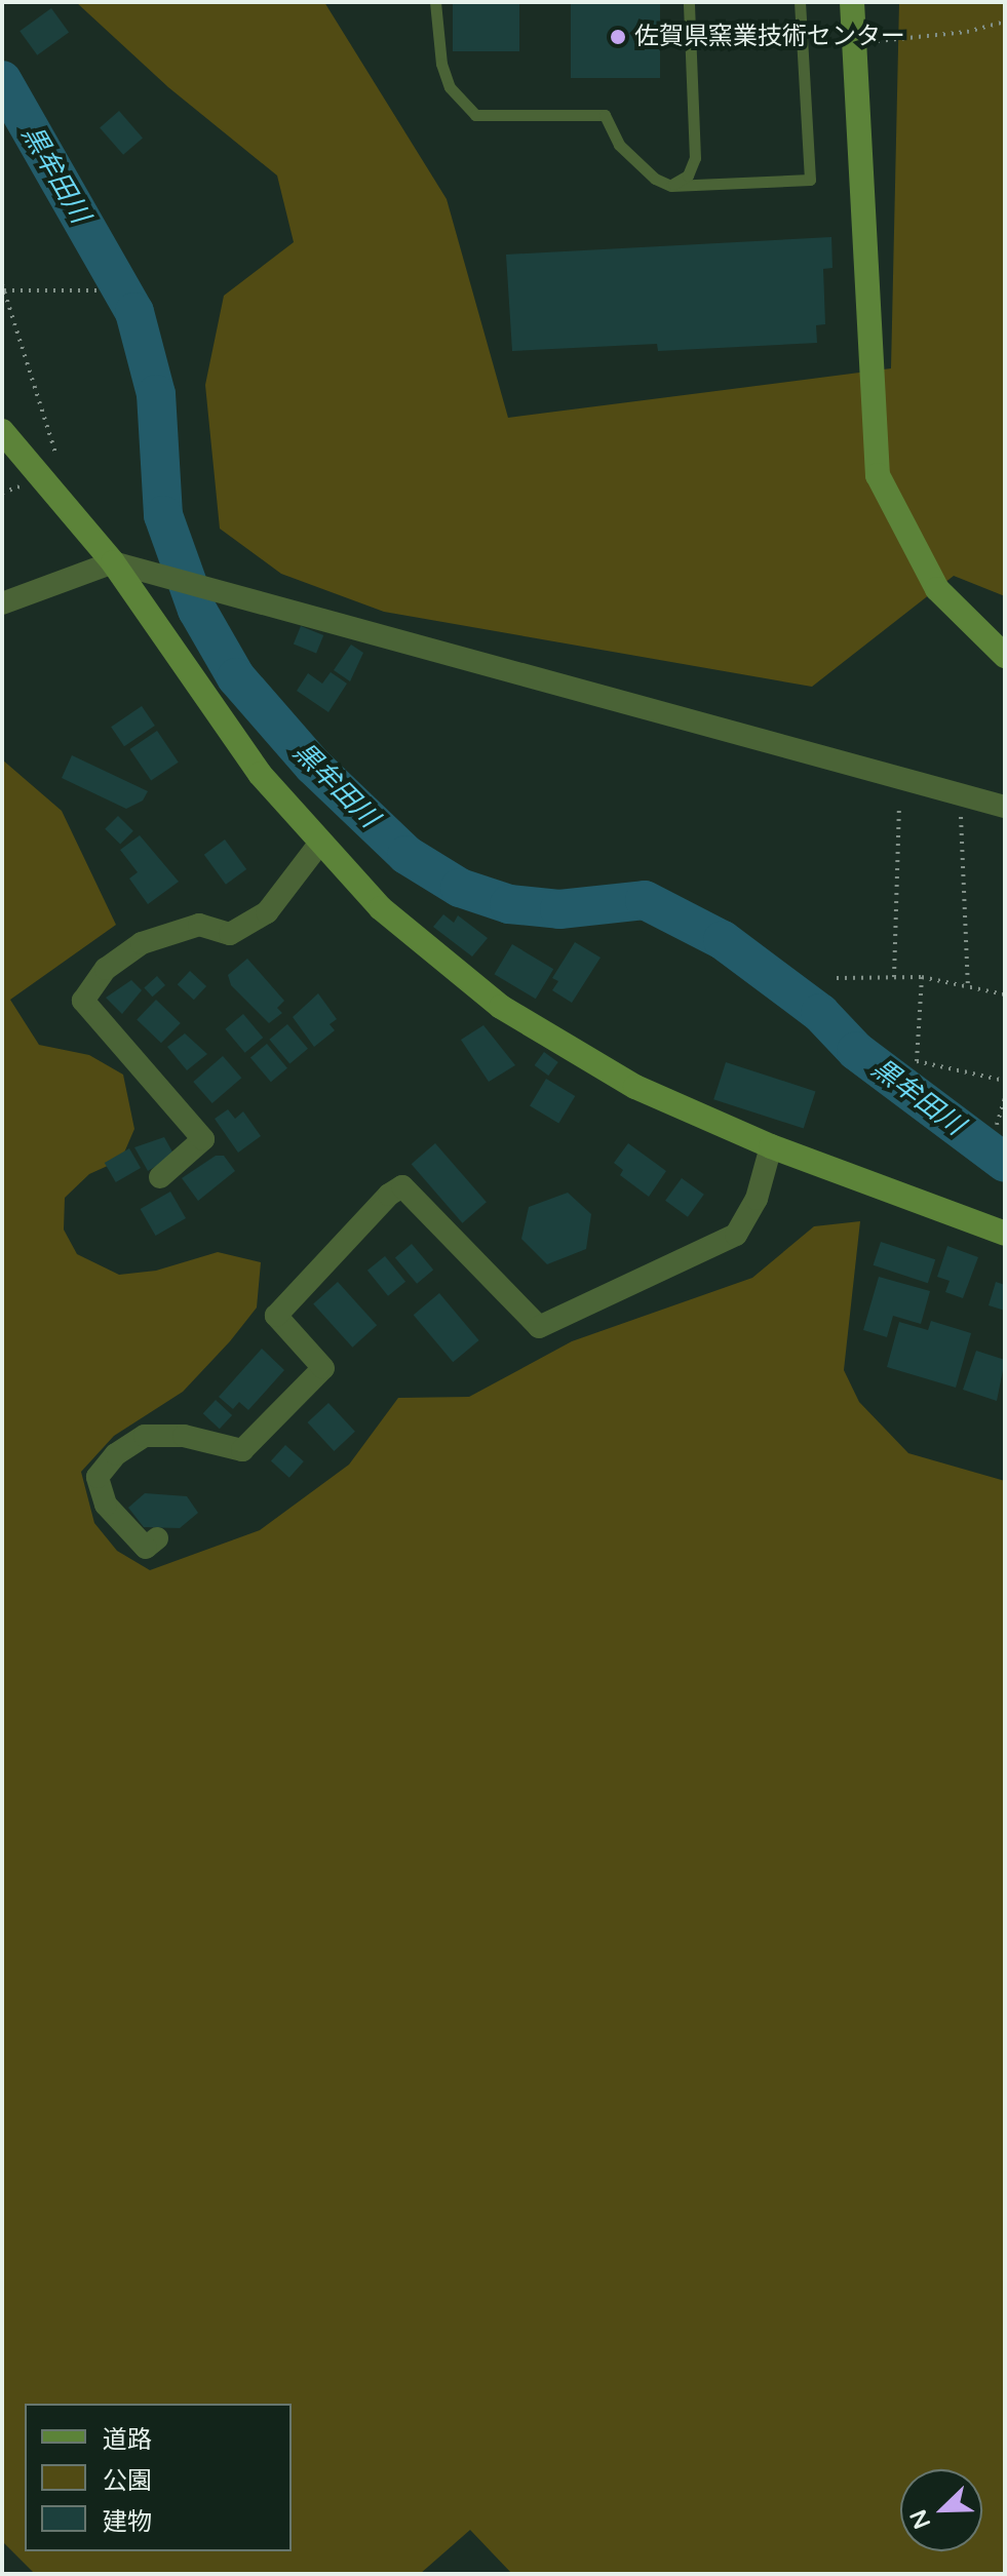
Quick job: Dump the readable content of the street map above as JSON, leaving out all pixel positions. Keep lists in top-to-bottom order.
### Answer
{
  "water": ["黒牟田川"],
  "places": ["佐賀県窯業技術センター"],
  "legend": ["道路", "公園", "建物"],
  "north": "bottom left"
}
